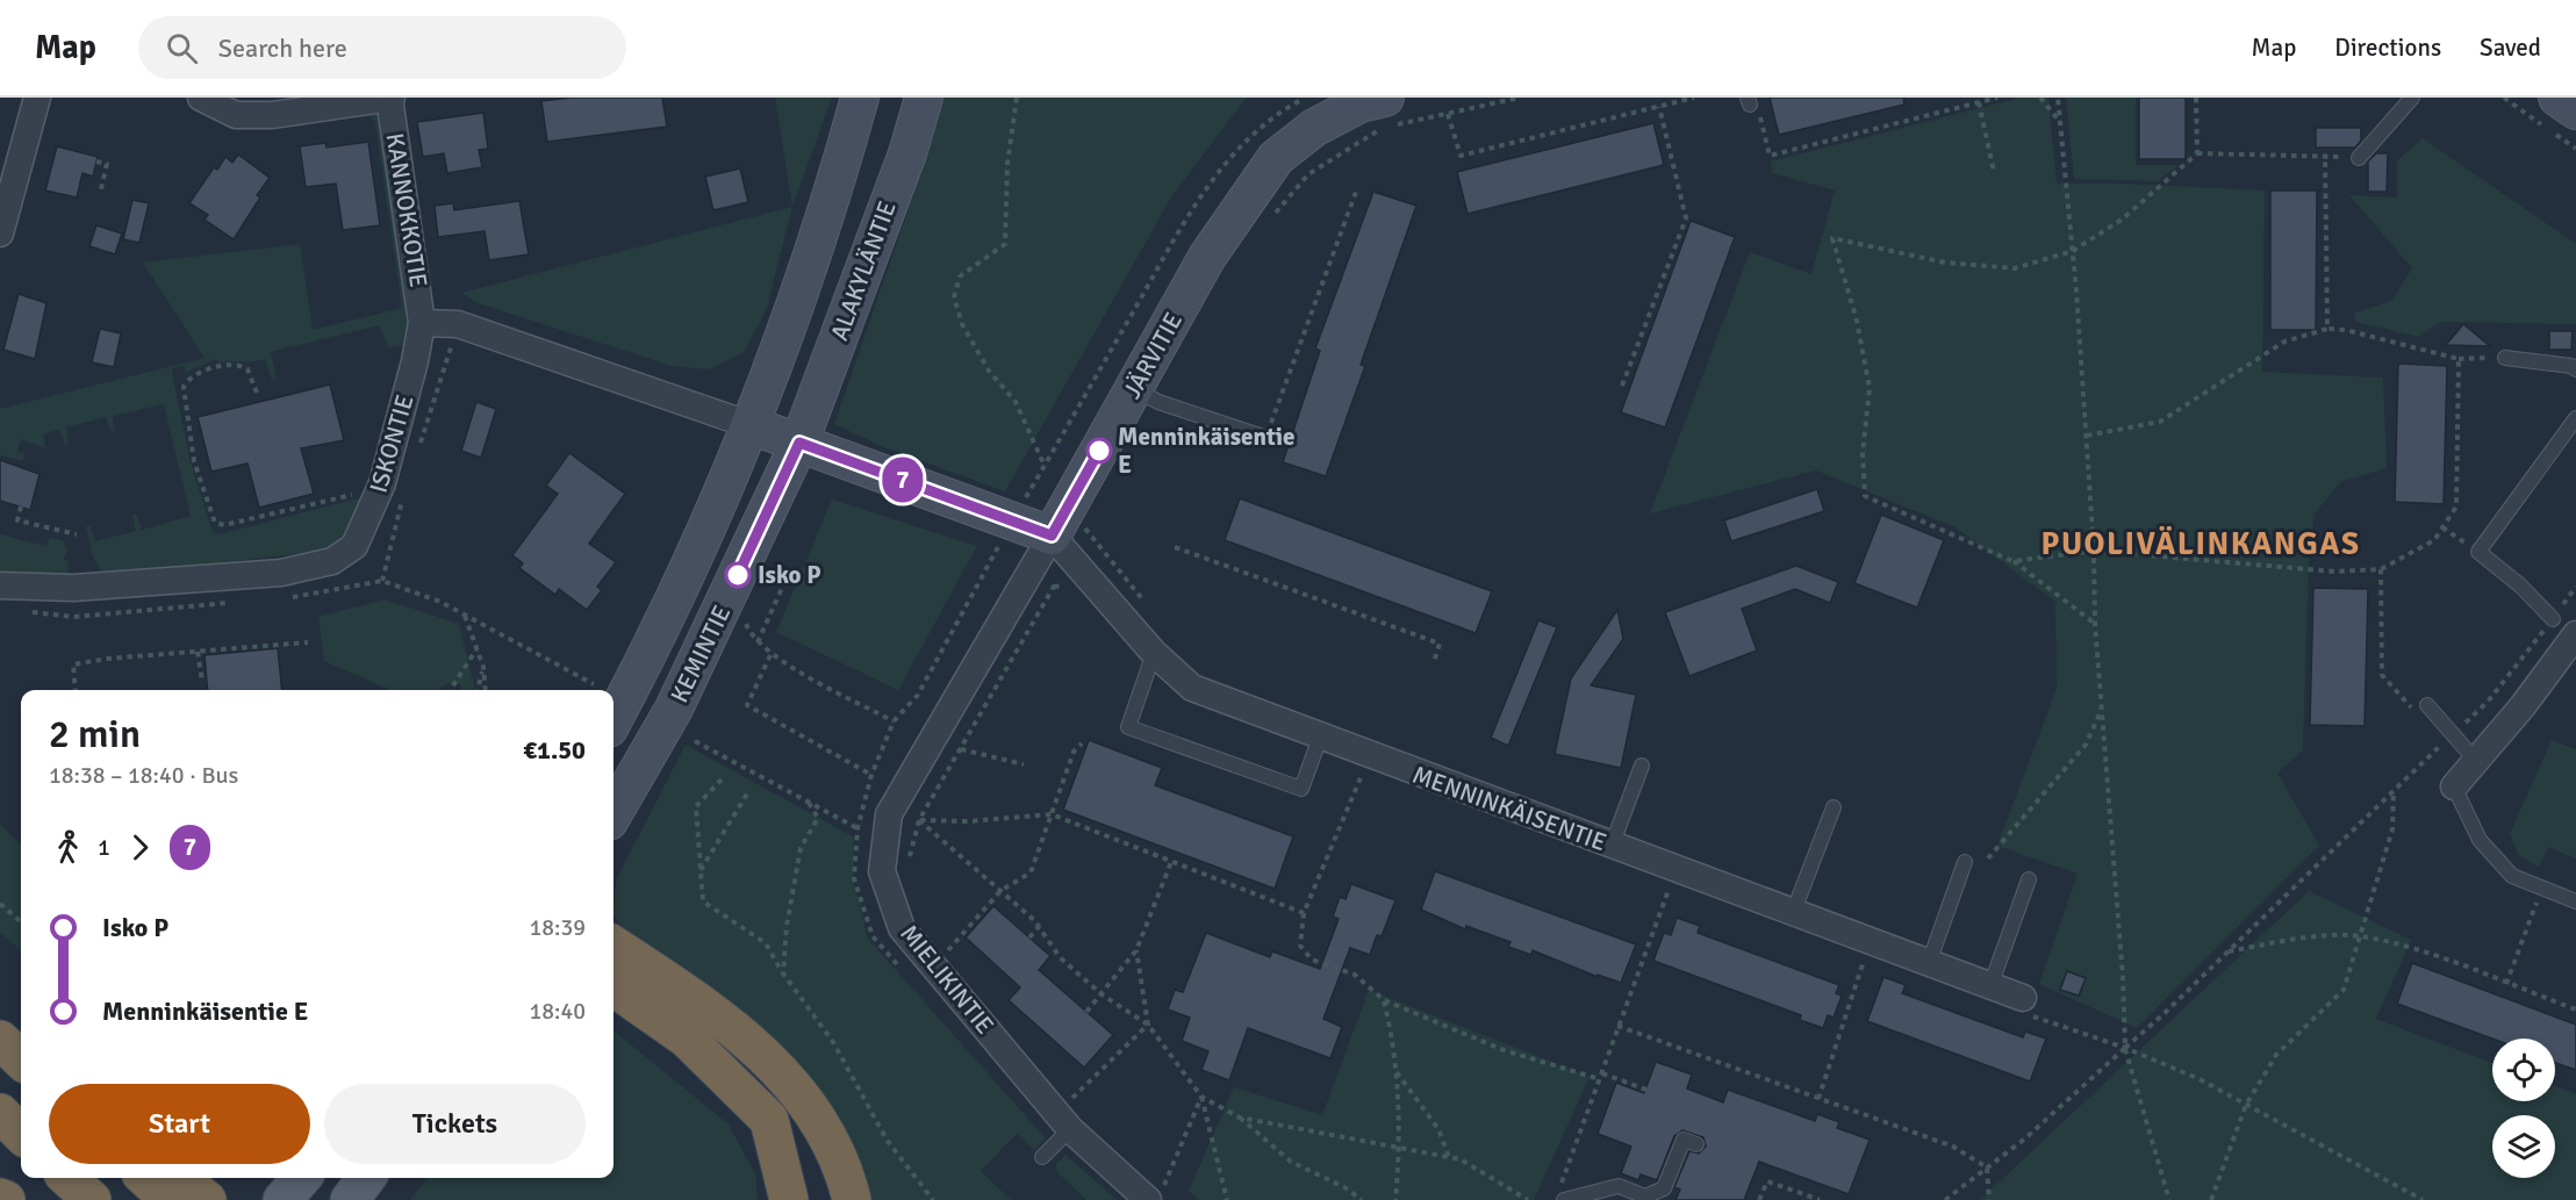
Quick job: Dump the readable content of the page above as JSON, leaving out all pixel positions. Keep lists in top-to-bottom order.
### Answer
{
  "streets": {
    "main road": ["ALAKYLÄNTIE", "JÄRVITIE", "KEMINTIE"],
    "street": [
      "KANNOKKOTIE",
      "ISKONTIE",
      "MENNINKÄISENTIE",
      "MIELIKINTIE"
    ]
  },
  "crossings": [
    ["KANNOKKOTIE", "ISKONTIE"],
    ["ALAKYLÄNTIE", "KEMINTIE"],
    ["JÄRVITIE", "MENNINKÄISENTIE"],
    ["JÄRVITIE", "MIELIKINTIE"],
    ["MENNINKÄISENTIE", "MIELIKINTIE"]
  ],
  "districts": ["PUOLIVÄLINKANGAS"],
  "places": ["Menninkäisentie E", "Isko P"],
  "lines": ["bus line 7"],
  "page": {
    "header": "Map",
    "search": "Search here",
    "nav": ["Map", "Directions", "Saved"],
    "on_map": "7",
    "heading": ["2 min", "18:38 – 18:40 · Bus", "€1.50"],
    "legs": ["1", "7"],
    "list": [
      {
        "name": "Isko P",
        "value": "18:39"
      },
      {
        "name": "Menninkäisentie E",
        "value": "18:40"
      }
    ],
    "buttons": ["Start", "Tickets"]
  }
}
